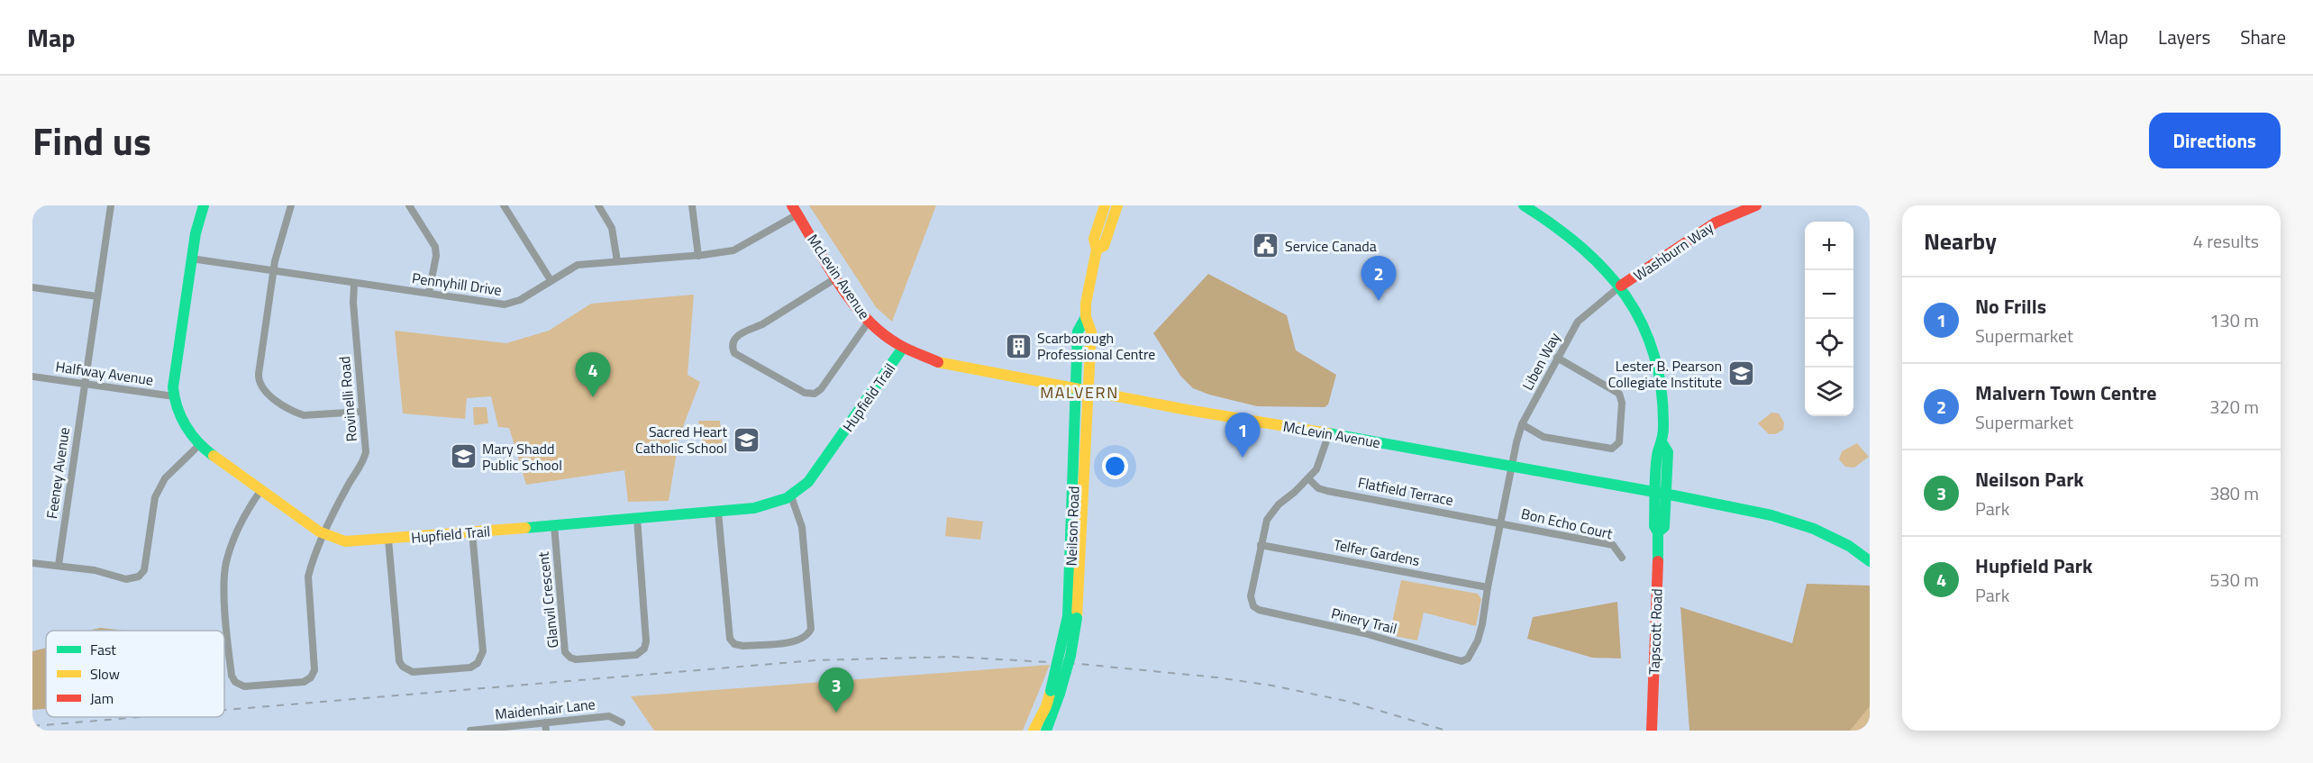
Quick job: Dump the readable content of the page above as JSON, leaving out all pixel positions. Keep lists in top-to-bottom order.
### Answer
{
  "streets": {
    "street": [
      "Washburn Way",
      "McLevin Avenue",
      "Pennyhill Drive",
      "Liben Way",
      "Halfway Avenue",
      "Hupfield Trail",
      "Rovinelli Road",
      "Feeney Avenue",
      "Flatfield Terrace",
      "Bon Echo Court",
      "Neilson Road",
      "Telfer Gardens",
      "Glanvil Crescent",
      "Pinery Trail",
      "Tapscott Road",
      "Maidenhair Lane"
    ]
  },
  "crossings": [
    ["Washburn Way", "Liben Way"],
    ["Washburn Way", "Tapscott Road"],
    ["McLevin Avenue", "Pennyhill Drive"],
    ["McLevin Avenue", "Liben Way"],
    ["McLevin Avenue", "Hupfield Trail"],
    ["McLevin Avenue", "Neilson Road"],
    ["McLevin Avenue", "Pinery Trail"],
    ["McLevin Avenue", "Tapscott Road"],
    ["Pennyhill Drive", "Hupfield Trail"],
    ["Pennyhill Drive", "Rovinelli Road"],
    ["Liben Way", "Pinery Trail"],
    ["Liben Way", "Tapscott Road"],
    ["Halfway Avenue", "Hupfield Trail"],
    ["Halfway Avenue", "Feeney Avenue"],
    ["Hupfield Trail", "Rovinelli Road"],
    ["Hupfield Trail", "Glanvil Crescent"],
    ["Flatfield Terrace", "Bon Echo Court"],
    ["Flatfield Terrace", "Pinery Trail"],
    ["Bon Echo Court", "Pinery Trail"],
    ["Telfer Gardens", "Pinery Trail"]
  ],
  "districts": ["MALVERN"],
  "places": {
    "public building": ["Service Canada"],
    "building": ["Scarborough Professional Centre"],
    "school or university": ["Lester B. Pearson Collegiate Institute", "Sacred Heart Catholic School", "Mary Shadd Public School"]
  },
  "legend": ["Fast", "Slow", "Jam"],
  "page": {
    "header": "Map",
    "nav": ["Map", "Layers", "Share"],
    "title": "Find us",
    "buttons": "Directions",
    "heading": ["Nearby", "4 results"],
    "map_buttons": ["+", "−"],
    "pins": [
      "2",
      "4",
      "1",
      "3"
    ],
    "list": [
      {
        "mark": "1",
        "name": "No Frills",
        "note": "Supermarket",
        "value": "130 m"
      },
      {
        "mark": "2",
        "name": "Malvern Town Centre",
        "note": "Supermarket",
        "value": "320 m"
      },
      {
        "mark": "3",
        "name": "Neilson Park",
        "note": "Park",
        "value": "380 m"
      },
      {
        "mark": "4",
        "name": "Hupfield Park",
        "note": "Park",
        "value": "530 m"
      }
    ]
  }
}
